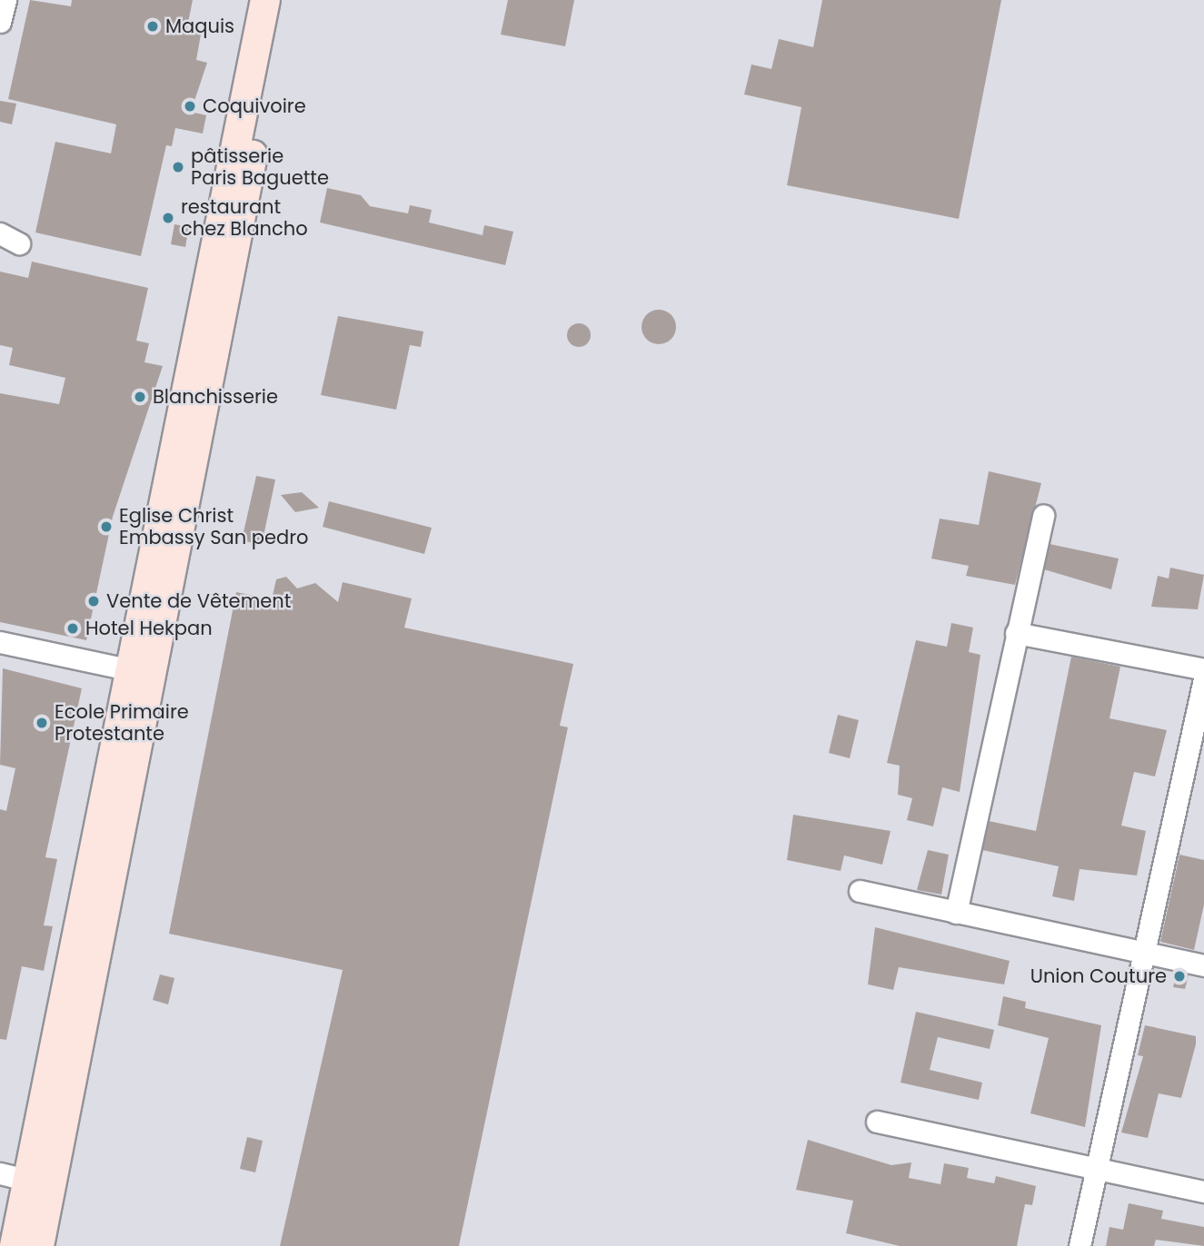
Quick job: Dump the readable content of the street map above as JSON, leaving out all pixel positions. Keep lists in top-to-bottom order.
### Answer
{
  "places": [
    "Maquis",
    "Coquivoire",
    "pâtisserie Paris Baguette",
    "restaurant chez Blancho",
    "Blanchisserie",
    "Eglise Christ Embassy San pedro",
    "Vente de Vêtement",
    "Hotel Hekpan",
    "Ecole Primaire Protestante",
    "Union Couture"
  ]
}
